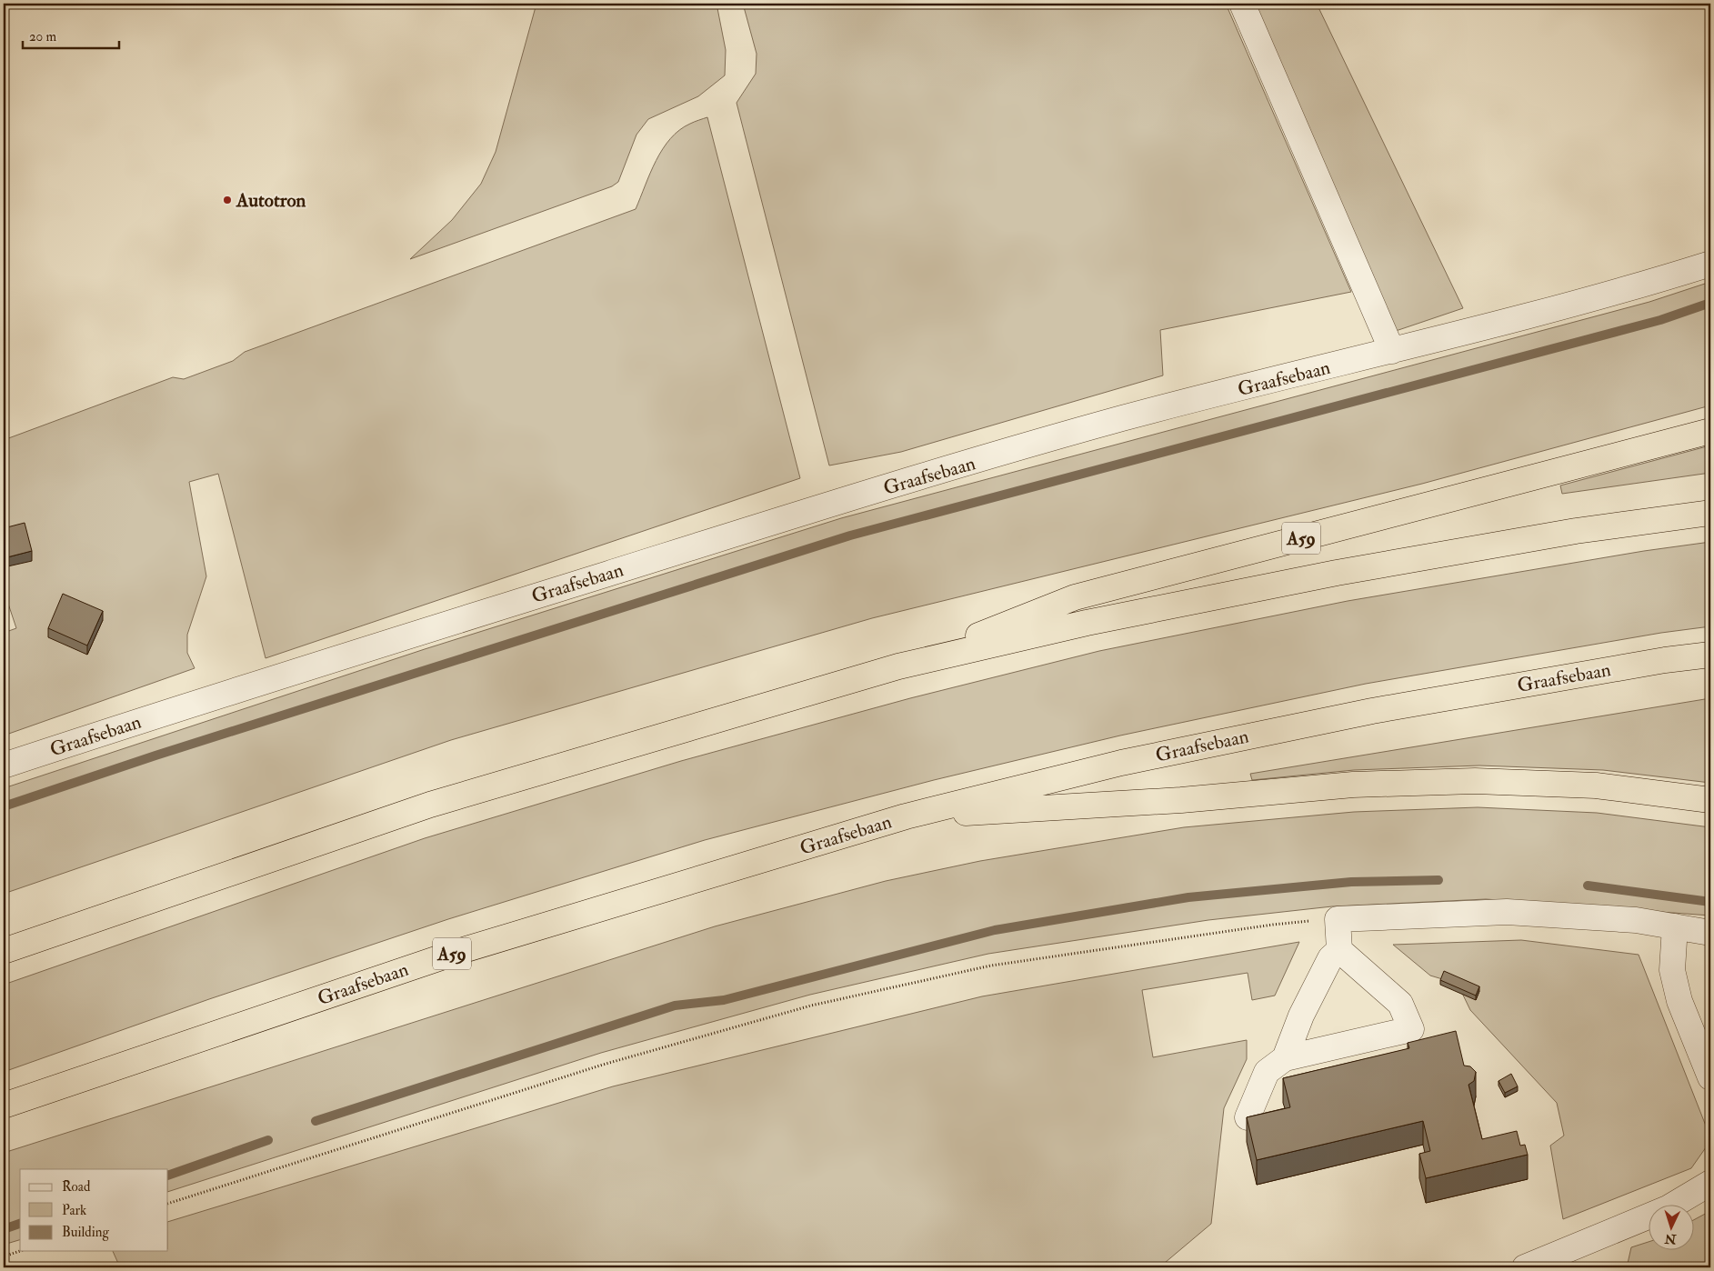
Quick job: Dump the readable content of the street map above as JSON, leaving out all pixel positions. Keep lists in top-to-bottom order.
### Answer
{
  "streets": {
    "highway": ["Graafsebaan", "A59"]
  },
  "crossings": [
    ["Graafsebaan", "A59"]
  ],
  "places": ["Autotron"],
  "legend": ["Road", "Park", "Building"],
  "scale_bar": "20 m",
  "north": "bottom"
}
